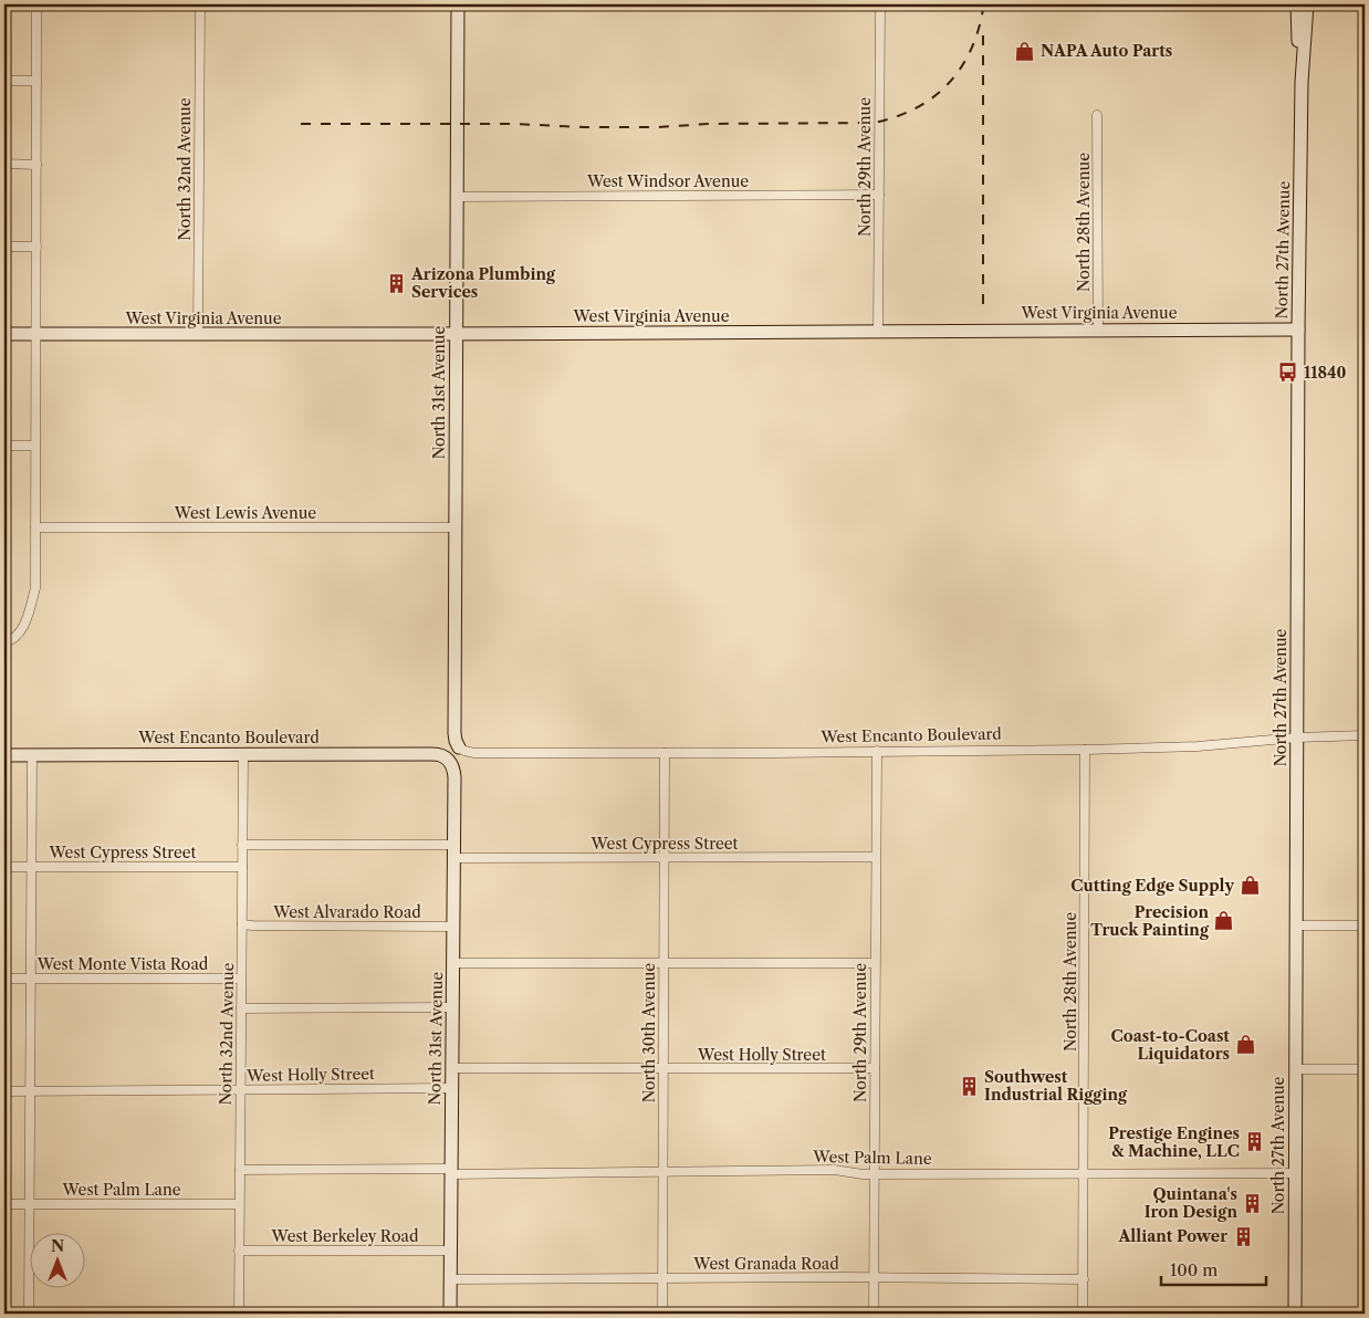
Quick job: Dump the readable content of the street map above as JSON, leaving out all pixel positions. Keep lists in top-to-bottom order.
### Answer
{
  "streets": {
    "street": [
      "North 29th Avenue",
      "North 32nd Avenue",
      "West Windsor Avenue",
      "North 28th Avenue",
      "North 27th Avenue",
      "West Virginia Avenue",
      "North 31st Avenue",
      "West Lewis Avenue",
      "West Encanto Boulevard",
      "West Cypress Street",
      "West Alvarado Road",
      "West Monte Vista Road",
      "North 30th Avenue",
      "West Holly Street",
      "West Palm Lane",
      "West Berkeley Road",
      "West Granada Road"
    ]
  },
  "crossings": [
    ["North 29th Avenue", "West Windsor Avenue"],
    ["North 29th Avenue", "West Virginia Avenue"],
    ["North 29th Avenue", "West Encanto Boulevard"],
    ["North 29th Avenue", "West Cypress Street"],
    ["North 29th Avenue", "West Holly Street"],
    ["North 29th Avenue", "West Palm Lane"],
    ["North 29th Avenue", "West Granada Road"],
    ["North 32nd Avenue", "West Virginia Avenue"],
    ["North 32nd Avenue", "West Encanto Boulevard"],
    ["North 32nd Avenue", "West Cypress Street"],
    ["North 32nd Avenue", "West Alvarado Road"],
    ["North 32nd Avenue", "West Monte Vista Road"],
    ["North 32nd Avenue", "West Holly Street"],
    ["North 32nd Avenue", "West Palm Lane"],
    ["North 32nd Avenue", "West Berkeley Road"],
    ["West Windsor Avenue", "North 31st Avenue"],
    ["North 28th Avenue", "West Virginia Avenue"],
    ["North 28th Avenue", "West Encanto Boulevard"],
    ["North 28th Avenue", "West Palm Lane"],
    ["North 28th Avenue", "West Granada Road"],
    ["North 27th Avenue", "West Virginia Avenue"],
    ["North 27th Avenue", "West Encanto Boulevard"],
    ["North 27th Avenue", "West Palm Lane"],
    ["West Virginia Avenue", "North 31st Avenue"],
    ["North 31st Avenue", "West Lewis Avenue"],
    ["North 31st Avenue", "West Encanto Boulevard"],
    ["North 31st Avenue", "West Cypress Street"],
    ["North 31st Avenue", "West Alvarado Road"],
    ["North 31st Avenue", "West Holly Street"],
    ["North 31st Avenue", "West Palm Lane"],
    ["North 31st Avenue", "West Berkeley Road"],
    ["North 31st Avenue", "West Granada Road"],
    ["West Encanto Boulevard", "North 30th Avenue"],
    ["West Cypress Street", "North 30th Avenue"],
    ["North 30th Avenue", "West Holly Street"],
    ["North 30th Avenue", "West Palm Lane"],
    ["North 30th Avenue", "West Granada Road"]
  ],
  "places": {
    "shop": [
      "NAPA Auto Parts",
      "Cutting Edge Supply",
      "Precision Truck Painting",
      "Coast-to-Coast Liquidators"
    ],
    "building": [
      "Arizona Plumbing Services",
      "Southwest Industrial Rigging",
      "Prestige Engines & Machine, LLC",
      "Quintana's Iron Design",
      "Alliant Power"
    ],
    "bus stop": ["11840"]
  },
  "scale_bar": "100 m",
  "north": "top"
}
